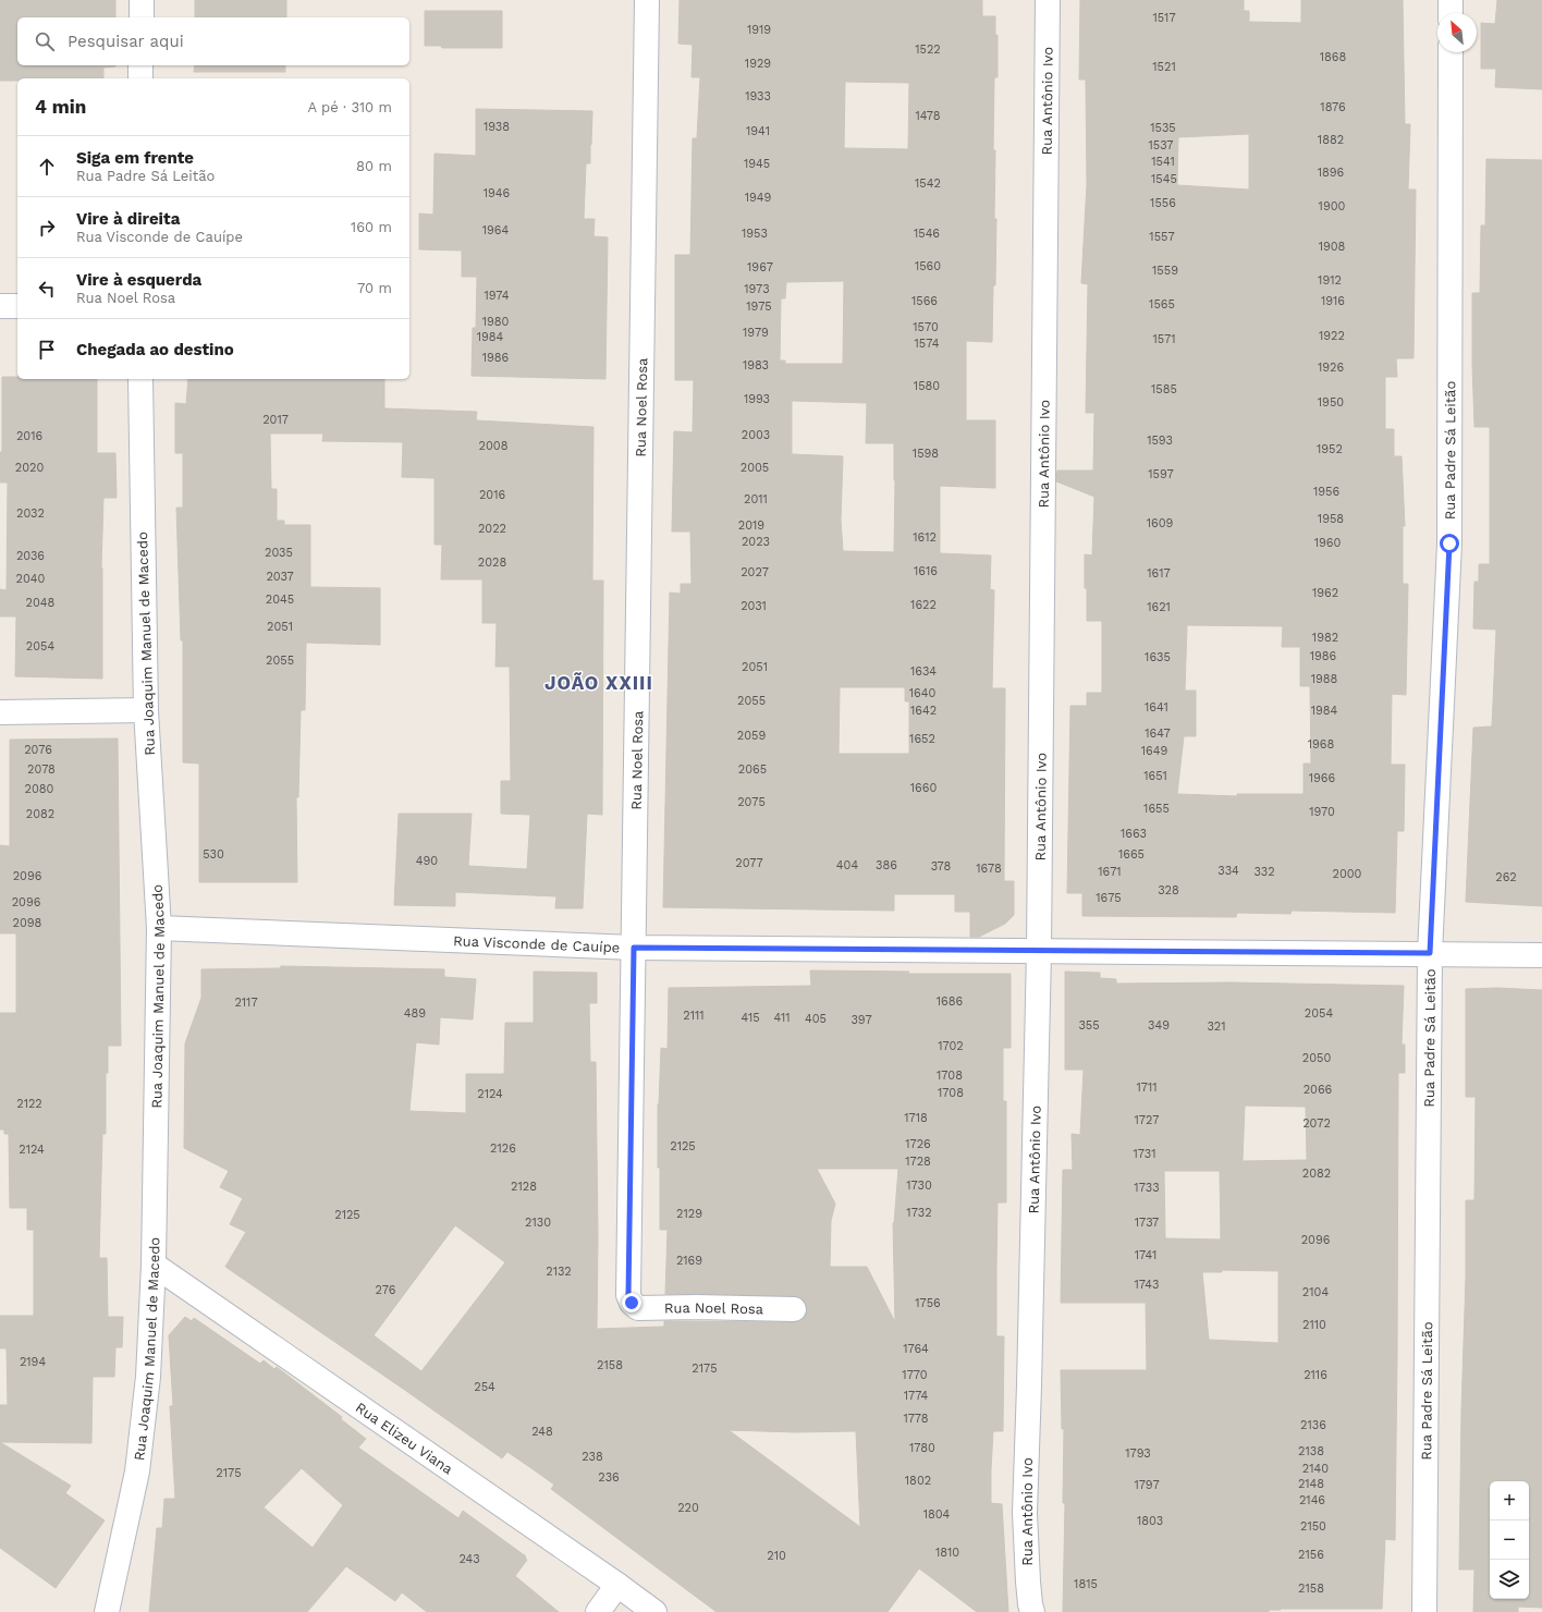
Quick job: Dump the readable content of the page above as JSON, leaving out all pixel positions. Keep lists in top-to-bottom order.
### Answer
{
  "streets": {
    "street": [
      "Rua Antônio Ivo",
      "Rua Noel Rosa",
      "Rua Padre Sá Leitão",
      "Rua Joaquim Manuel de Macedo",
      "Rua Visconde de Cauípe",
      "Rua Elizeu Viana"
    ]
  },
  "crossings": [
    ["Rua Antônio Ivo", "Rua Visconde de Cauípe"],
    ["Rua Noel Rosa", "Rua Visconde de Cauípe"],
    ["Rua Padre Sá Leitão", "Rua Visconde de Cauípe"],
    ["Rua Joaquim Manuel de Macedo", "Rua Visconde de Cauípe"],
    ["Rua Joaquim Manuel de Macedo", "Rua Elizeu Viana"]
  ],
  "districts": ["JOÃO XXIII"],
  "house_numbers": [
    "1517",
    "1919",
    "1522",
    "1868",
    "1929",
    "1521",
    "1933",
    "1876",
    "1478",
    "1938",
    "1535",
    "1941",
    "1882",
    "1537",
    "1541",
    "1945",
    "1896",
    "1545",
    "1542",
    "1946",
    "1949",
    "1556",
    "1900",
    "1964",
    "1953",
    "1546",
    "1557",
    "1908",
    "1560",
    "1967",
    "1559",
    "1912",
    "1973",
    "1974",
    "1566",
    "1916",
    "1565",
    "1975",
    "1980",
    "1570",
    "1979",
    "1922",
    "1984",
    "1571",
    "1574",
    "1986",
    "1983",
    "1926",
    "1580",
    "1585",
    "1993",
    "1950",
    "2017",
    "2003",
    "2016",
    "1593",
    "2008",
    "1952",
    "1598",
    "2020",
    "2005",
    "1597",
    "1956",
    "2016",
    "2011",
    "2032",
    "1958",
    "1609",
    "2019",
    "2022",
    "1612",
    "2023",
    "1960",
    "2035",
    "2036",
    "2028",
    "1616",
    "2027",
    "1617",
    "2037",
    "2040",
    "1962",
    "2045",
    "2048",
    "1622",
    "2031",
    "1621",
    "2051",
    "1982",
    "2054",
    "1986",
    "1635",
    "2055",
    "2051",
    "1634",
    "1988",
    "1640",
    "2055",
    "1641",
    "1642",
    "1984",
    "1647",
    "2059",
    "1652",
    "1968",
    "2076",
    "1649",
    "2078",
    "2065",
    "1651",
    "1966",
    "1660",
    "2080",
    "2075",
    "1655",
    "1970",
    "2082",
    "1663",
    "530",
    "1665",
    "490",
    "2077",
    "404",
    "386",
    "378",
    "1678",
    "334",
    "1671",
    "332",
    "2000",
    "2096",
    "262",
    "328",
    "1675",
    "2096",
    "2098",
    "1686",
    "2117",
    "489",
    "2054",
    "2111",
    "415",
    "411",
    "405",
    "397",
    "355",
    "349",
    "321",
    "1702",
    "2050",
    "1708",
    "1711",
    "2066",
    "1708",
    "2124",
    "2122",
    "1718",
    "1727",
    "2072",
    "1726",
    "2125",
    "2126",
    "2124",
    "1731",
    "1728",
    "2082",
    "1730",
    "2128",
    "1733",
    "1732",
    "2129",
    "2125",
    "2130",
    "1737",
    "2096",
    "1741",
    "2169",
    "2132",
    "1743",
    "276",
    "2104",
    "1756",
    "2110",
    "1764",
    "2194",
    "2158",
    "2175",
    "1770",
    "2116",
    "254",
    "1774",
    "1778",
    "2136",
    "248",
    "1780",
    "2138",
    "1793",
    "238",
    "2140",
    "2175",
    "236",
    "1802",
    "2148",
    "1797",
    "2146",
    "220",
    "1804",
    "1803",
    "2150",
    "1810",
    "2156",
    "210",
    "243",
    "1815",
    "2158"
  ],
  "north": "top left",
  "page": {
    "search": "Pesquisar aqui",
    "heading": ["4 min", "A pé · 310 m"],
    "list": [
      ["Siga em frente", "Rua Padre Sá Leitão", "80 m"],
      ["Vire à direita", "Rua Visconde de Cauípe", "160 m"],
      ["Vire à esquerda", "Rua Noel Rosa", "70 m"],
      "Chegada ao destino"
    ],
    "map_buttons": ["+", "−"]
  }
}
